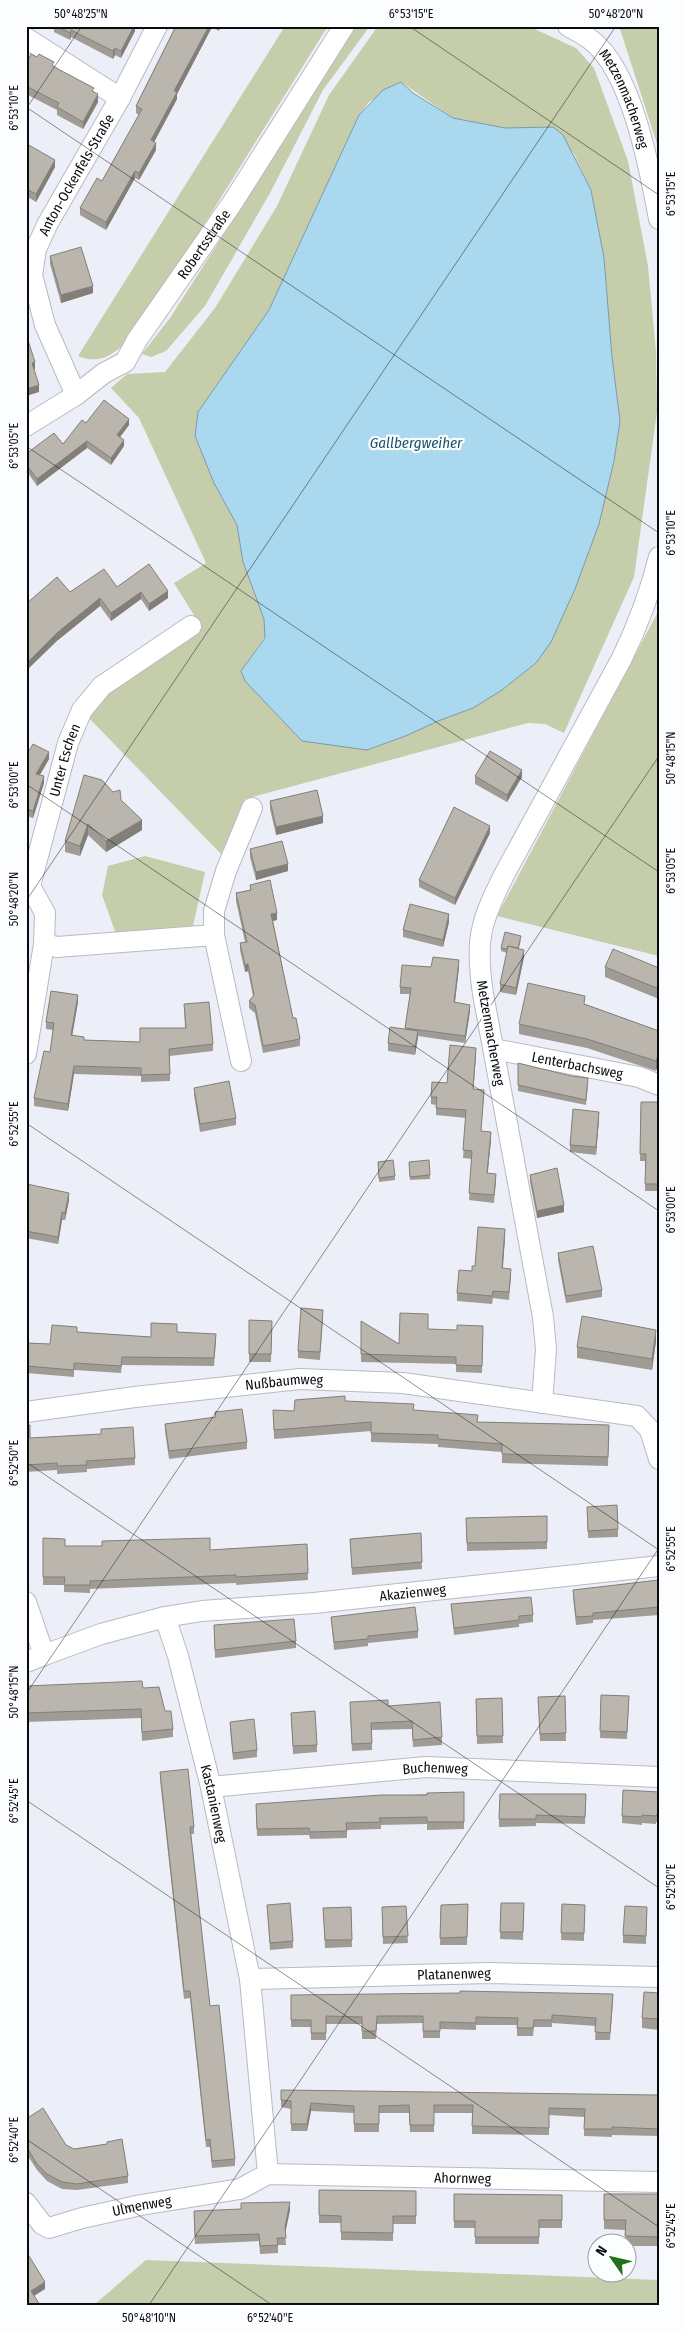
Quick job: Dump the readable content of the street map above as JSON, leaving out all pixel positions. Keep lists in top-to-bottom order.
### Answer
{
  "streets": {
    "street": [
      "Metzenmacherweg",
      "Anton-Ockenfels-Straße",
      "Robertsstraße",
      "Unter Eschen",
      "Lenterbachsweg",
      "Nußbaumweg",
      "Akazienweg",
      "Buchenweg",
      "Kastanienweg",
      "Platanenweg",
      "Ahornweg",
      "Ulmenweg"
    ]
  },
  "crossings": [
    ["Metzenmacherweg", "Lenterbachsweg"],
    ["Metzenmacherweg", "Nußbaumweg"],
    ["Anton-Ockenfels-Straße", "Robertsstraße"],
    ["Akazienweg", "Kastanienweg"],
    ["Buchenweg", "Kastanienweg"],
    ["Kastanienweg", "Platanenweg"],
    ["Kastanienweg", "Ahornweg"],
    ["Kastanienweg", "Ulmenweg"],
    ["Ahornweg", "Ulmenweg"]
  ],
  "water": ["Gallbergweiher"],
  "north": "top left",
  "coordinates": [
    "50°48'25\"N",
    "6°53'15\"E",
    "50°48'20\"N",
    "6°53'10\"E",
    "6°53'05\"E",
    "50°48'15\"N",
    "6°53'00\"E",
    "6°52'55\"E",
    "6°52'50\"E",
    "6°52'45\"E",
    "6°52'40\"E",
    "50°48'10\"N"
  ]
}
